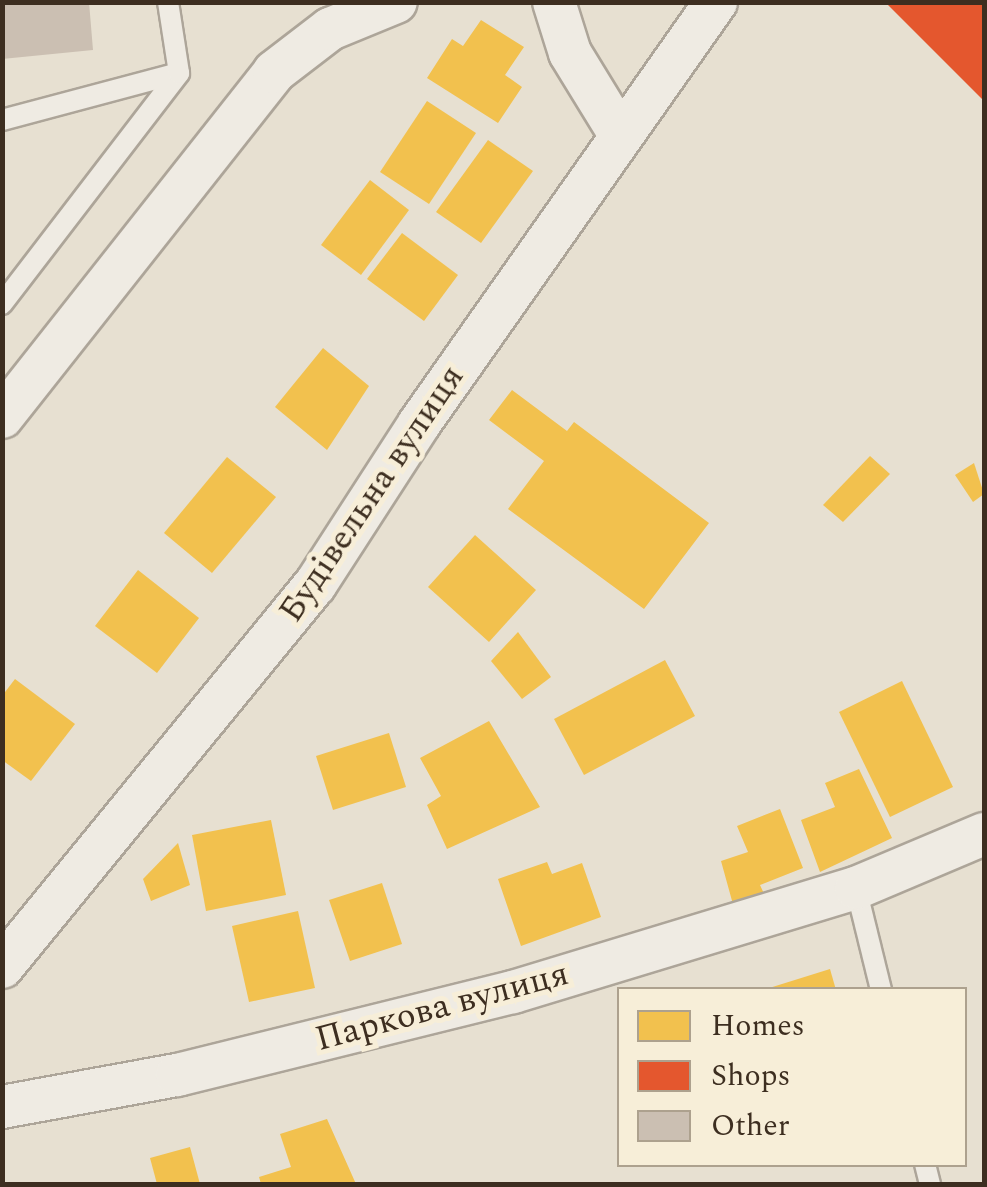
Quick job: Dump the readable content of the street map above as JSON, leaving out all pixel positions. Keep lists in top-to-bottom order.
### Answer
{
  "streets": {
    "street": ["Будівельна вулиця", "Паркова вулиця"]
  },
  "legend": ["Homes", "Shops", "Other"]
}
